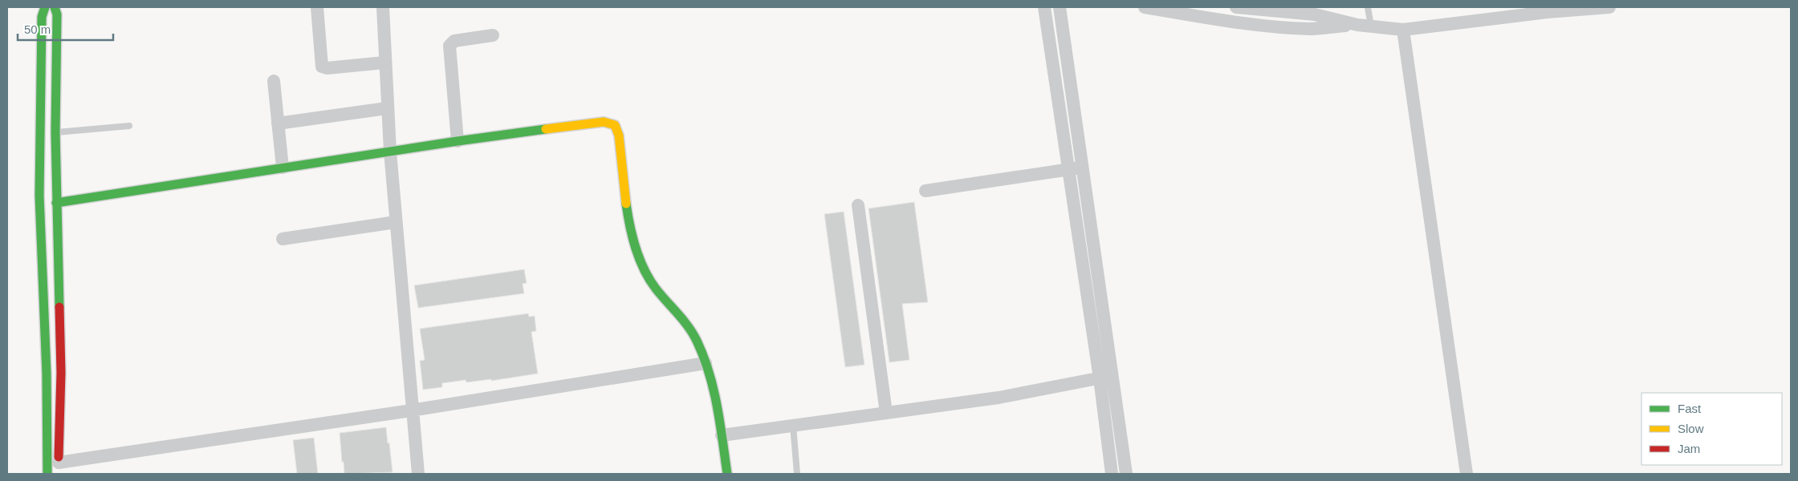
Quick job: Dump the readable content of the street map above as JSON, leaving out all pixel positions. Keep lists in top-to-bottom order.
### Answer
{
  "legend": ["Fast", "Slow", "Jam"],
  "scale_bar": "50 m"
}
